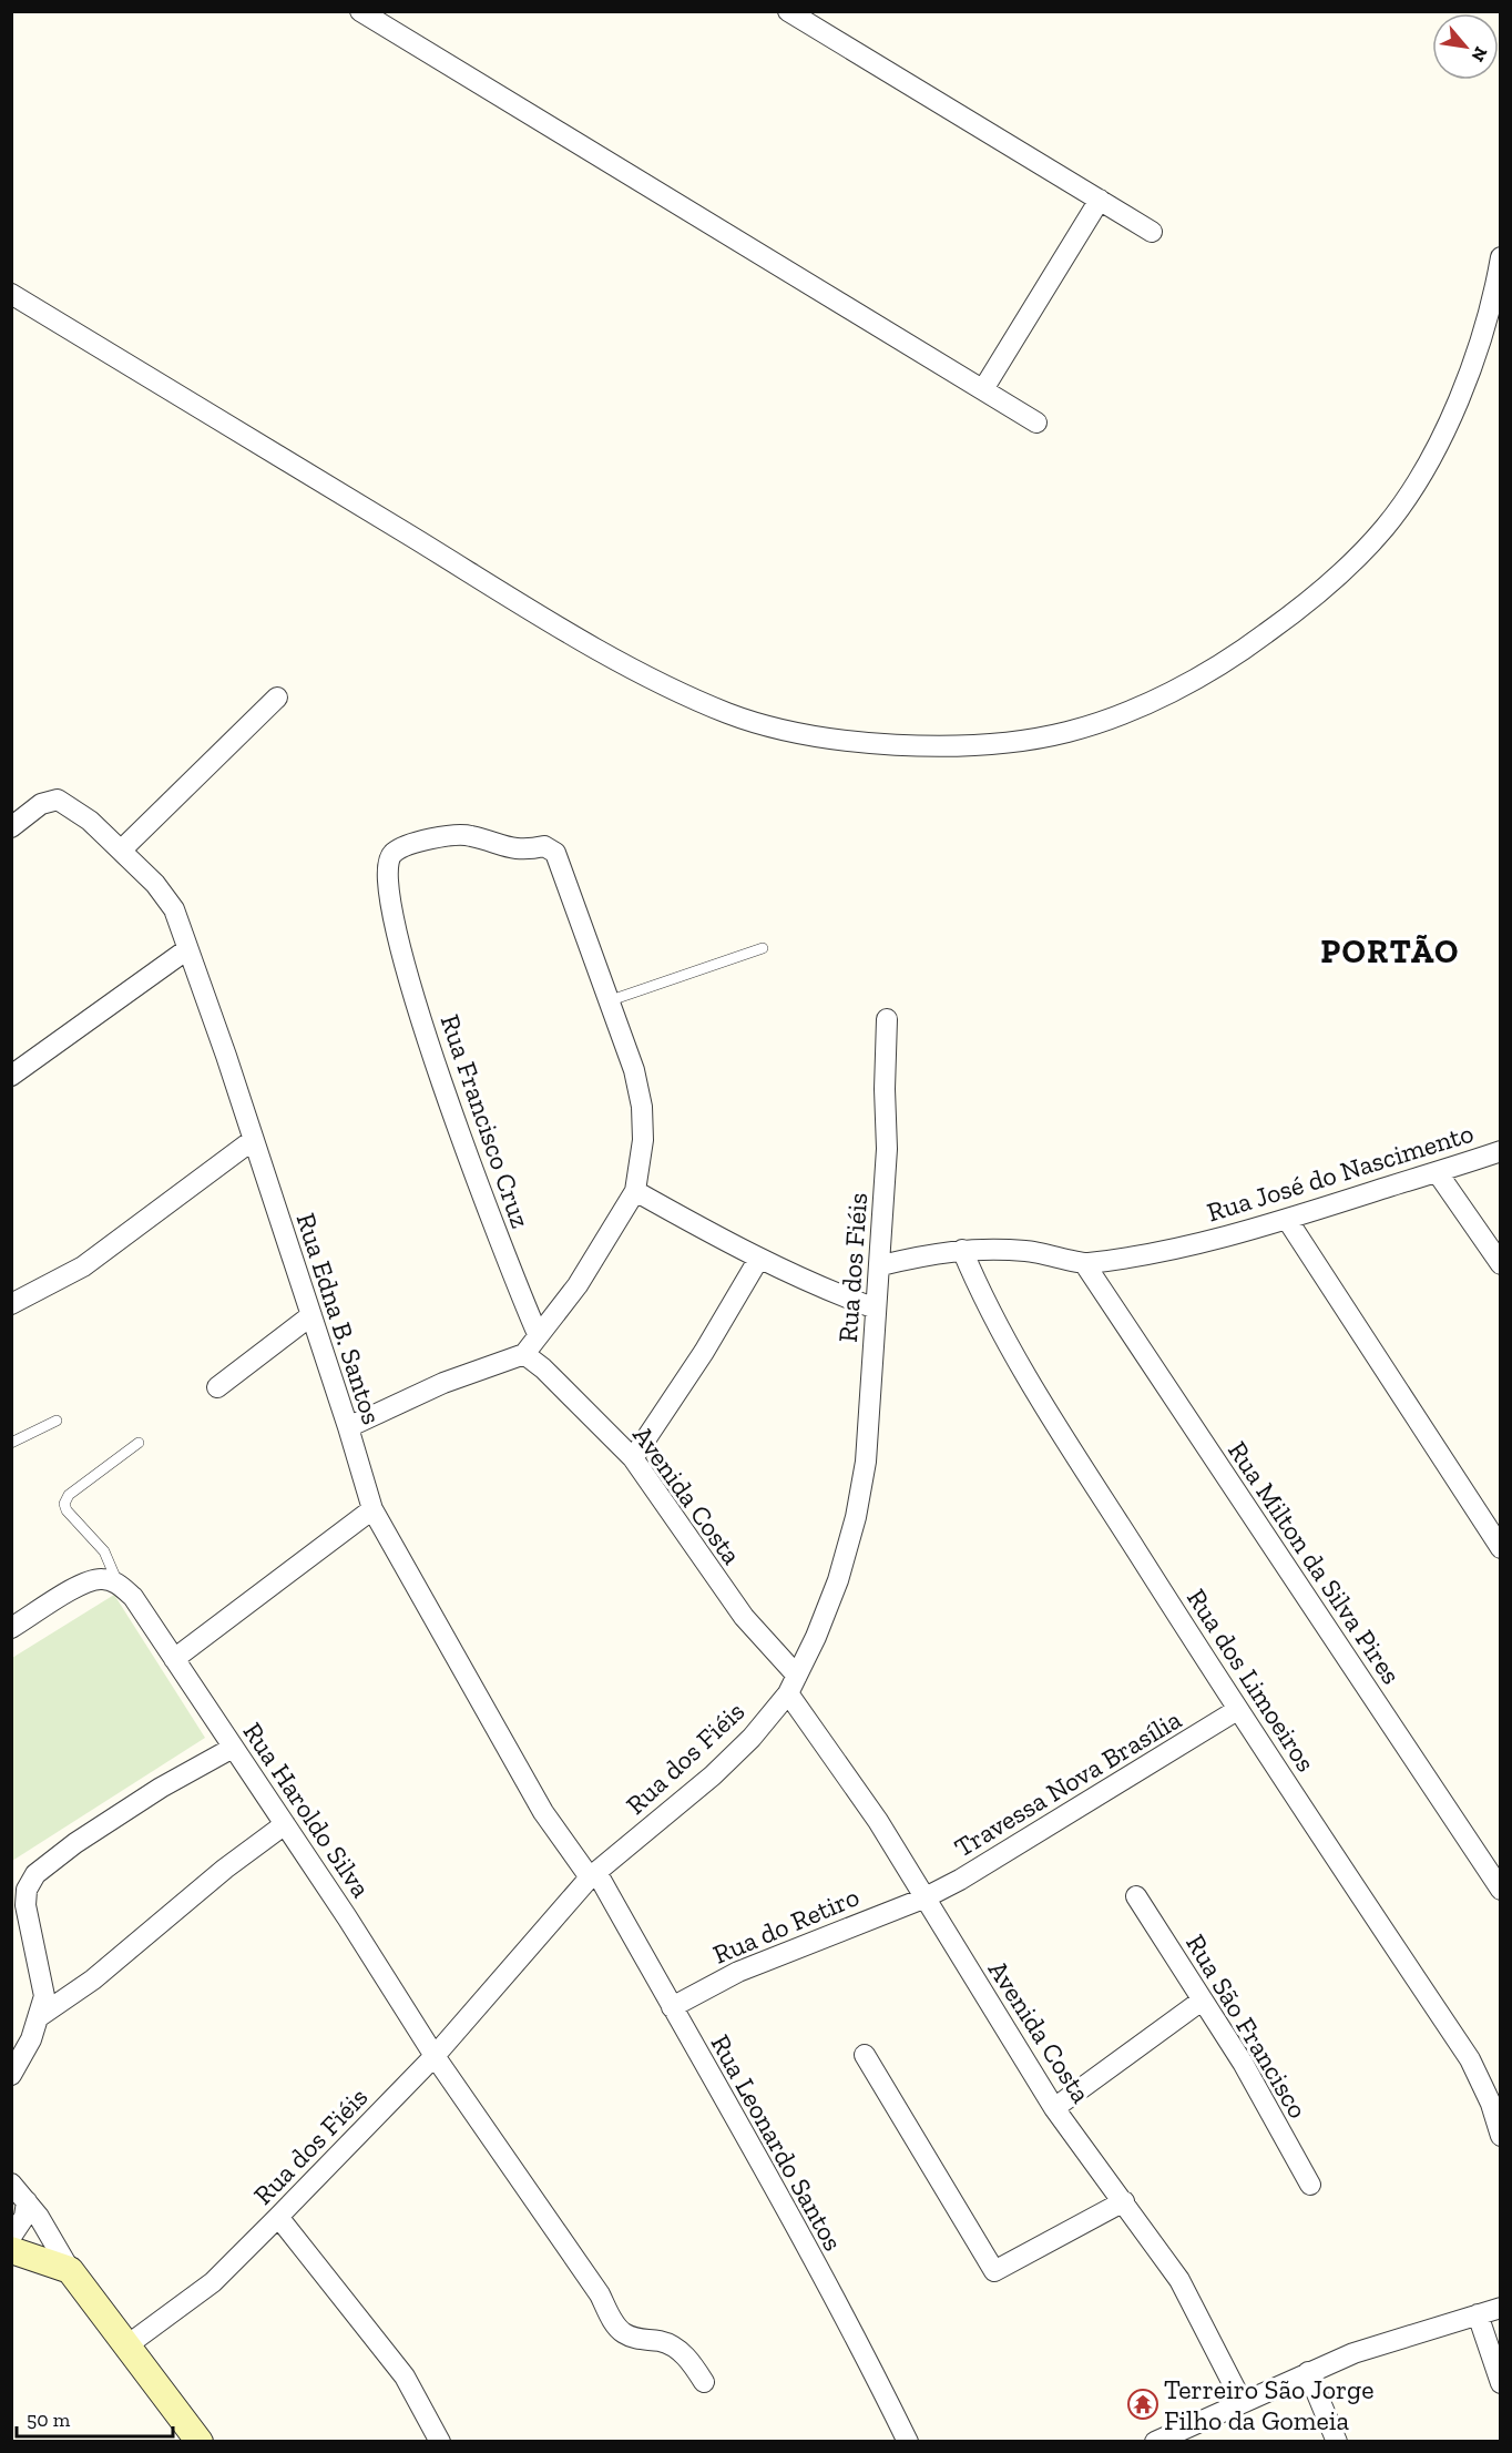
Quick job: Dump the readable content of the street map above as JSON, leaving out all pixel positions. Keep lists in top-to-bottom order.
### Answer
{
  "streets": {
    "street": [
      "Rua Francisco Cruz",
      "Rua José do Nascimento",
      "Rua dos Fiéis",
      "Rua Edna B. Santos",
      "Avenida Costa",
      "Rua Milton da Silva Pires",
      "Rua dos Limoeiros",
      "Travessa Nova Brasília",
      "Rua Haroldo Silva",
      "Rua do Retiro",
      "Rua São Francisco",
      "Rua Leonardo Santos"
    ]
  },
  "crossings": [
    ["Rua José do Nascimento", "Rua dos Fiéis"],
    ["Rua José do Nascimento", "Rua Milton da Silva Pires"],
    ["Rua José do Nascimento", "Rua dos Limoeiros"],
    ["Rua dos Fiéis", "Rua Edna B. Santos"],
    ["Rua dos Fiéis", "Avenida Costa"],
    ["Rua dos Fiéis", "Rua Haroldo Silva"],
    ["Rua dos Fiéis", "Rua Leonardo Santos"],
    ["Rua Edna B. Santos", "Rua Leonardo Santos"],
    ["Avenida Costa", "Travessa Nova Brasília"],
    ["Avenida Costa", "Rua do Retiro"],
    ["Rua dos Limoeiros", "Travessa Nova Brasília"],
    ["Travessa Nova Brasília", "Rua do Retiro"],
    ["Rua do Retiro", "Rua Leonardo Santos"]
  ],
  "districts": ["PORTÃO"],
  "places": {
    "temple": ["Terreiro São Jorge Filho da Gomeia"]
  },
  "scale_bar": "50 m",
  "north": "bottom right"
}
